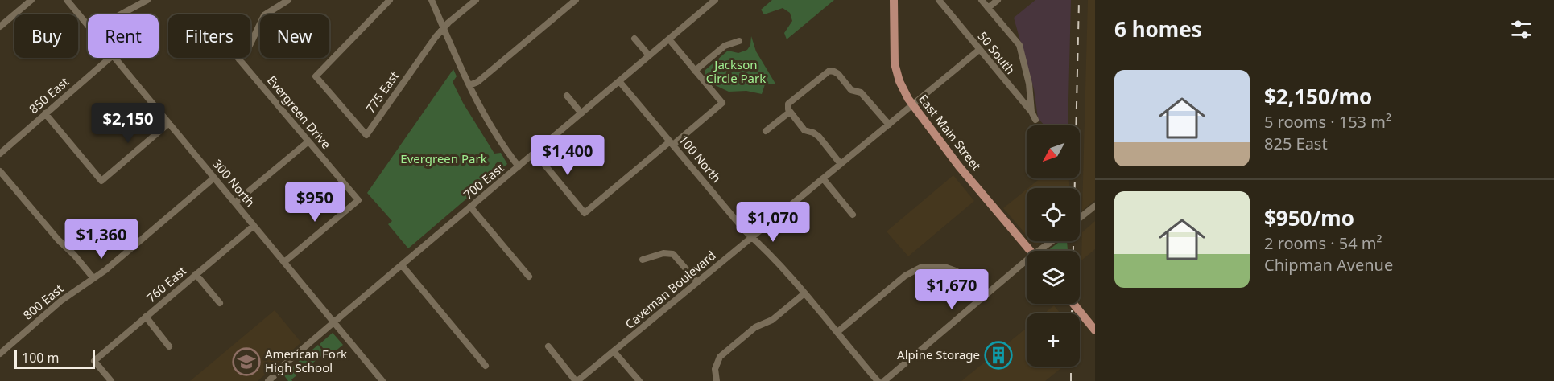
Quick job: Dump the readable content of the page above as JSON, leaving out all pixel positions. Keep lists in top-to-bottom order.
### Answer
{
  "streets": {
    "main road": ["East Main Street"],
    "street": [
      "50 South",
      "775 East",
      "850 East",
      "Evergreen Drive",
      "100 North",
      "700 East",
      "300 North",
      "760 East",
      "Caveman Boulevard",
      "800 East"
    ]
  },
  "crossings": [
    ["50 South", "Caveman Boulevard"],
    ["Evergreen Drive", "300 North"],
    ["East Main Street", "Caveman Boulevard"],
    ["100 North", "700 East"],
    ["100 North", "Caveman Boulevard"],
    ["700 East", "300 North"],
    ["300 North", "760 East"],
    ["300 North", "800 East"]
  ],
  "parks": ["Jackson Circle Park", "Evergreen Park"],
  "places": {
    "building": ["Alpine Storage"],
    "school or university": ["American Fork High School"]
  },
  "scale_bar": "100 m",
  "north": "bottom left",
  "page": {
    "heading": "6 homes",
    "chip": [
      "Buy",
      "Rent",
      "Filters",
      "New"
    ],
    "list": [
      {
        "name": "$2,150/mo",
        "note": "5 rooms · 153 m² · 825 East"
      },
      {
        "name": "$950/mo",
        "note": "2 rooms · 54 m² · Chipman Avenue"
      }
    ],
    "price": [
      "$2,150",
      "$1,400",
      "$950",
      "$1,070",
      "$1,360",
      "$1,670"
    ],
    "map_buttons": "+",
    "scale": "100 m"
  }
}
